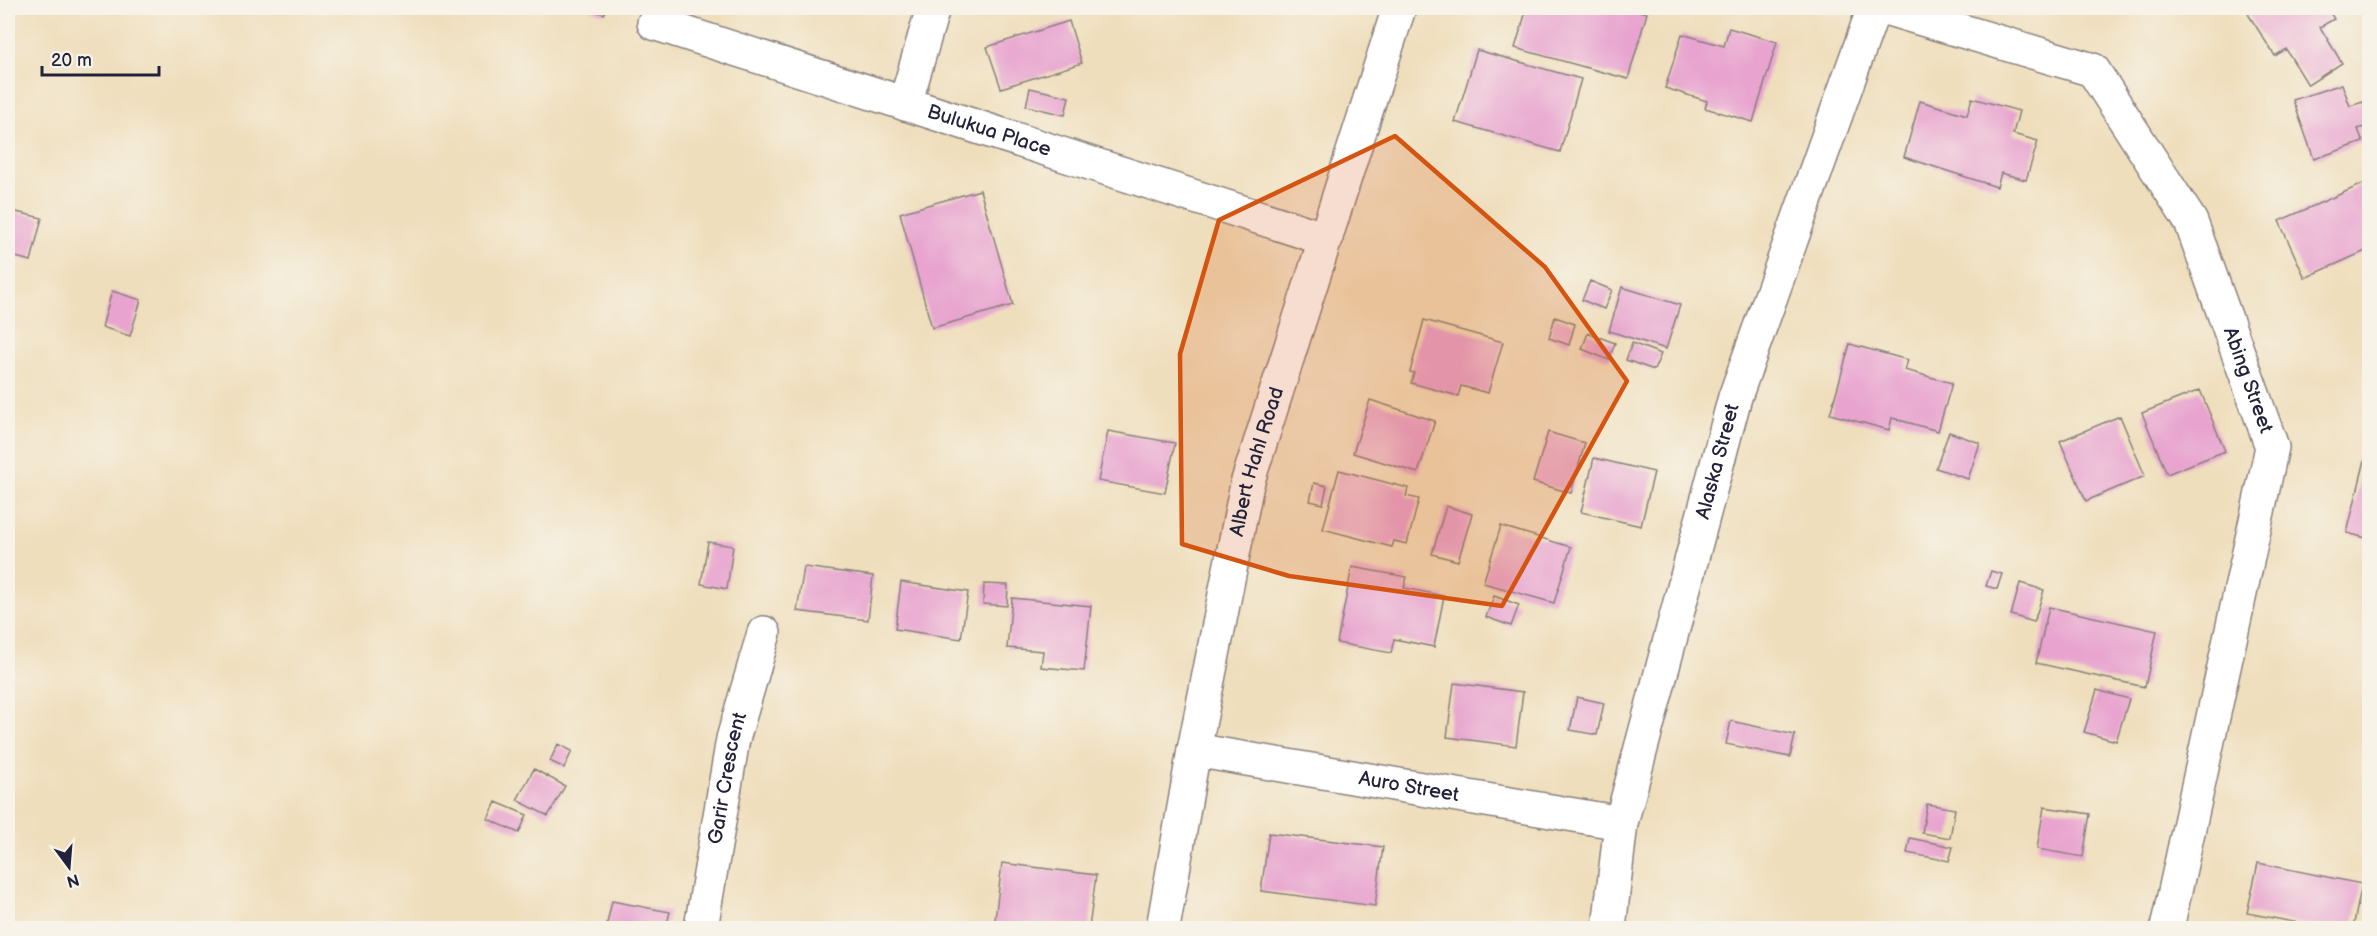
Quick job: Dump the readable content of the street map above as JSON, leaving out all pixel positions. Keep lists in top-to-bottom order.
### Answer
{
  "streets": {
    "street": [
      "Bulukua Place",
      "Abing Street",
      "Albert Hahl Road",
      "Alaska Street",
      "Garir Crescent",
      "Auro Street"
    ]
  },
  "crossings": [
    ["Bulukua Place", "Albert Hahl Road"],
    ["Albert Hahl Road", "Auro Street"],
    ["Alaska Street", "Auro Street"]
  ],
  "scale_bar": "20 m",
  "north": "bottom"
}
